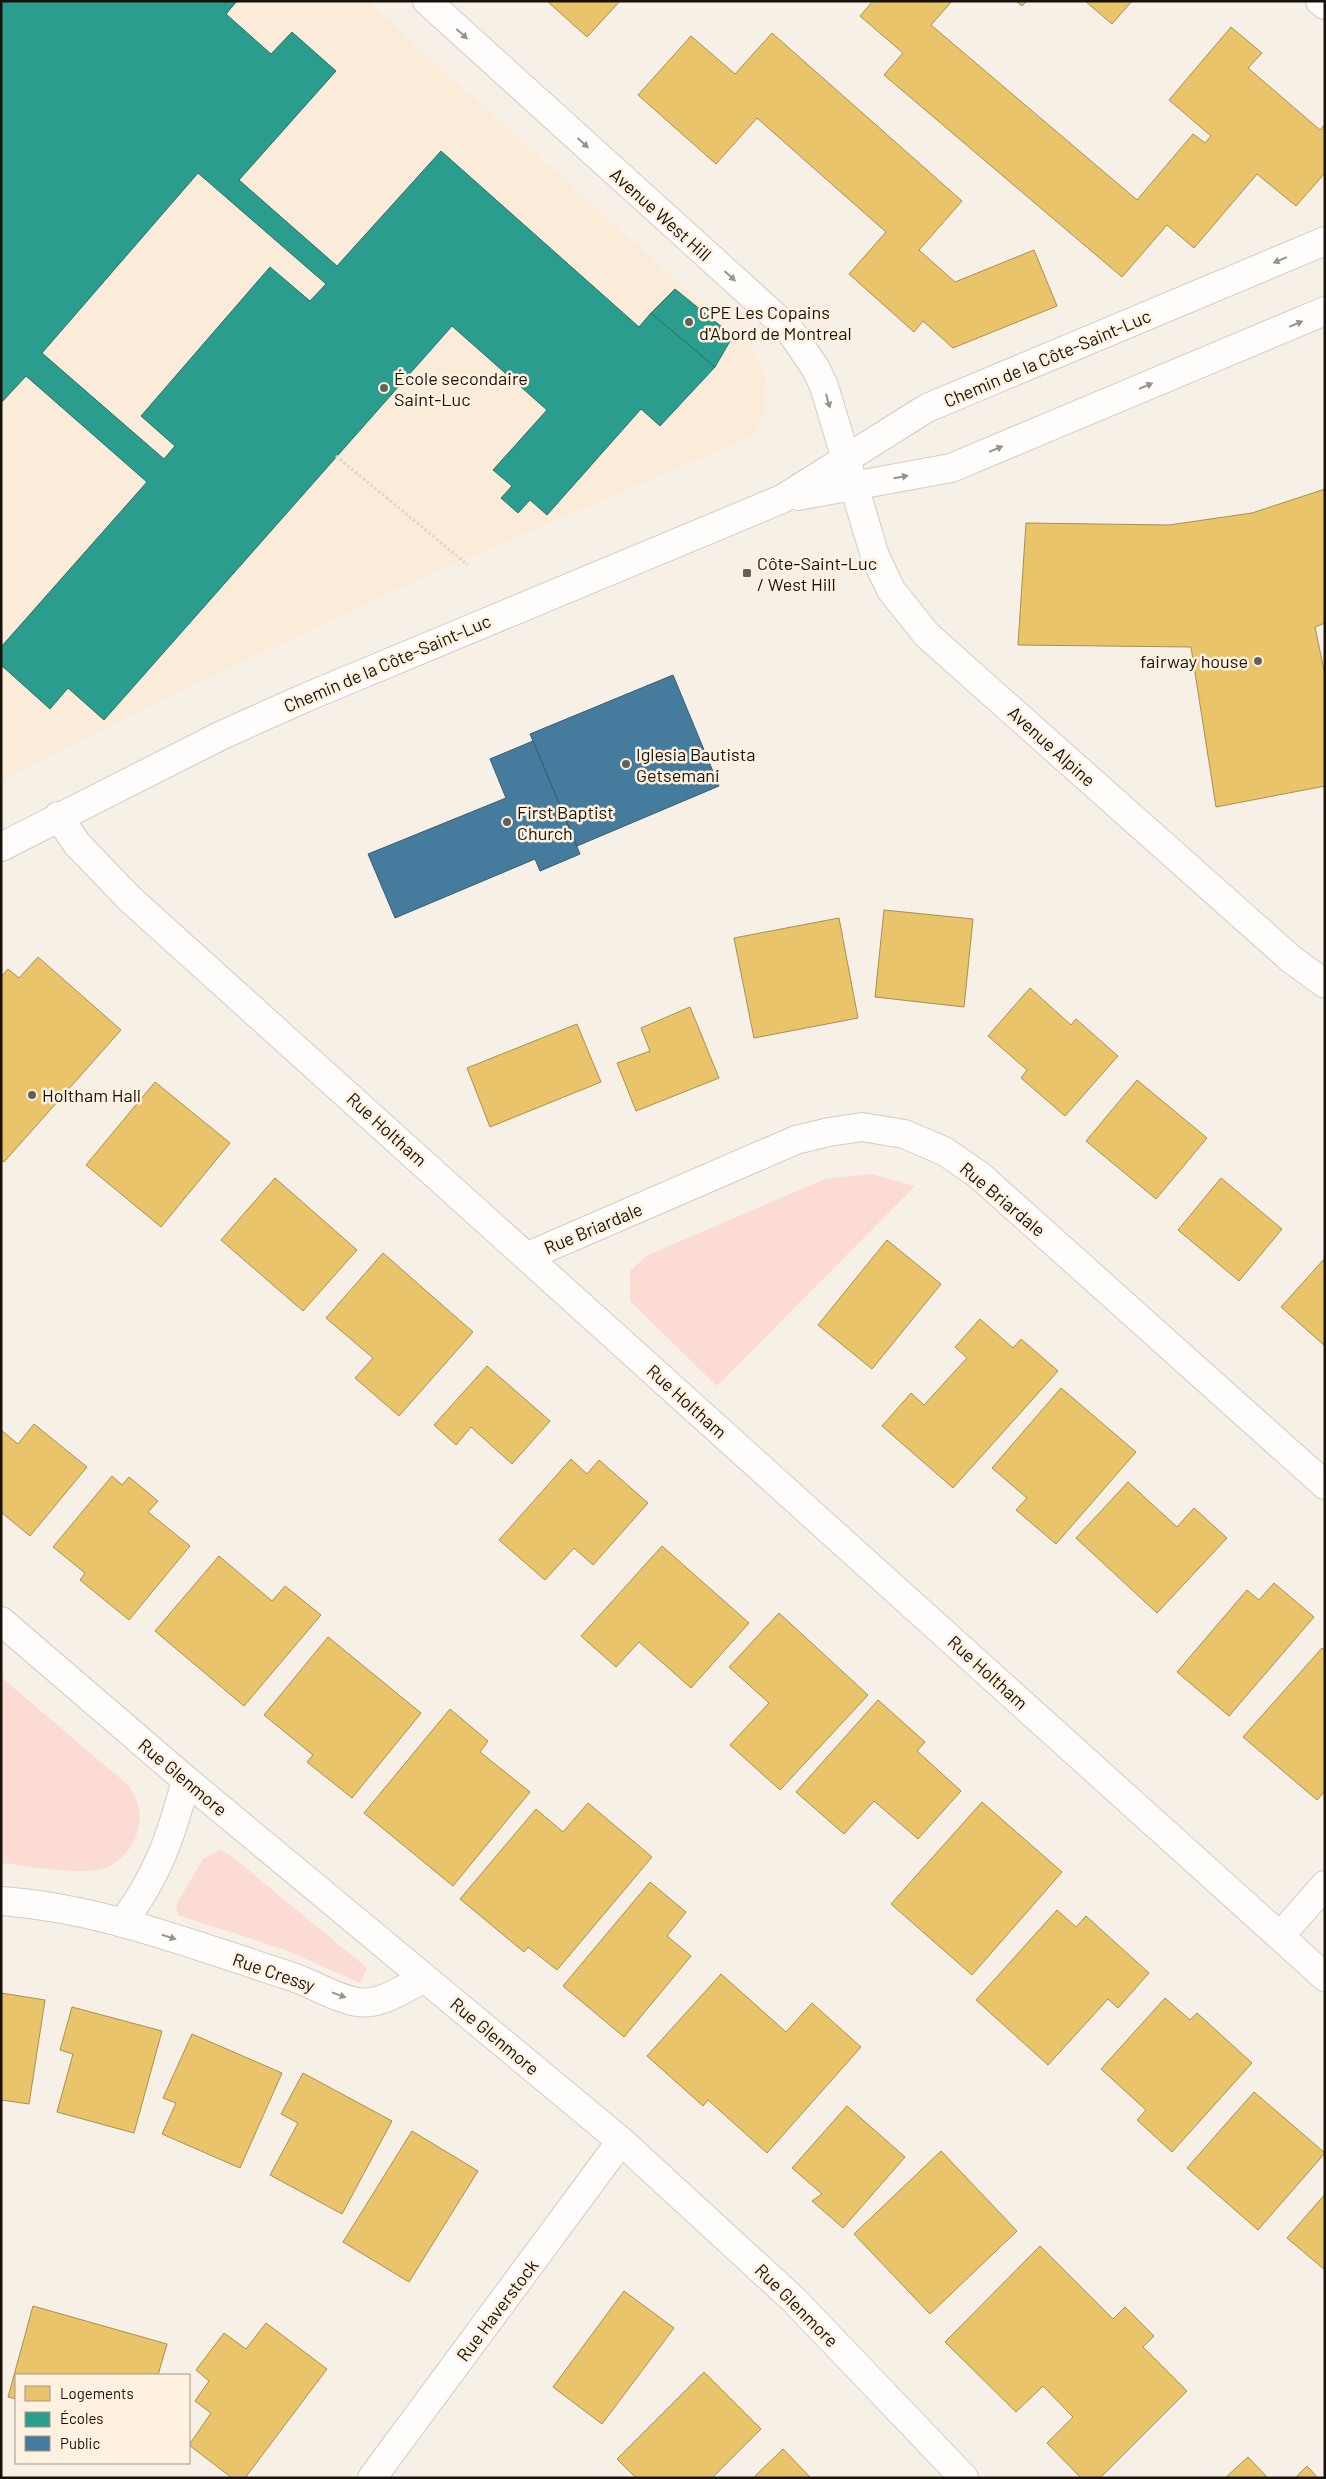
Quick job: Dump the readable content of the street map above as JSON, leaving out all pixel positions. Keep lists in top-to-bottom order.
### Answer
{
  "streets": {
    "street": [
      "Avenue West Hill",
      "Chemin de la Côte-Saint-Luc",
      "Avenue Alpine",
      "Rue Holtham",
      "Rue Briardale",
      "Rue Glenmore",
      "Rue Cressy",
      "Rue Haverstock"
    ]
  },
  "crossings": [
    ["Avenue West Hill", "Chemin de la Côte-Saint-Luc"],
    ["Avenue West Hill", "Avenue Alpine"],
    ["Chemin de la Côte-Saint-Luc", "Avenue Alpine"],
    ["Chemin de la Côte-Saint-Luc", "Rue Holtham"],
    ["Rue Holtham", "Rue Briardale"],
    ["Rue Glenmore", "Rue Cressy"],
    ["Rue Glenmore", "Rue Haverstock"]
  ],
  "one_way": ["Avenue West Hill", "Rue Cressy"],
  "places": {
    "other": [
      "CPE Les Copains d'Abord de Montreal",
      "École secondaire Saint-Luc",
      "fairway house",
      "Iglesia Bautista Getsemani",
      "First Baptist Church",
      "Holtham Hall"
    ],
    "transit": ["Côte-Saint-Luc / West Hill"]
  },
  "legend": ["Logements", "Écoles", "Public"]
}
